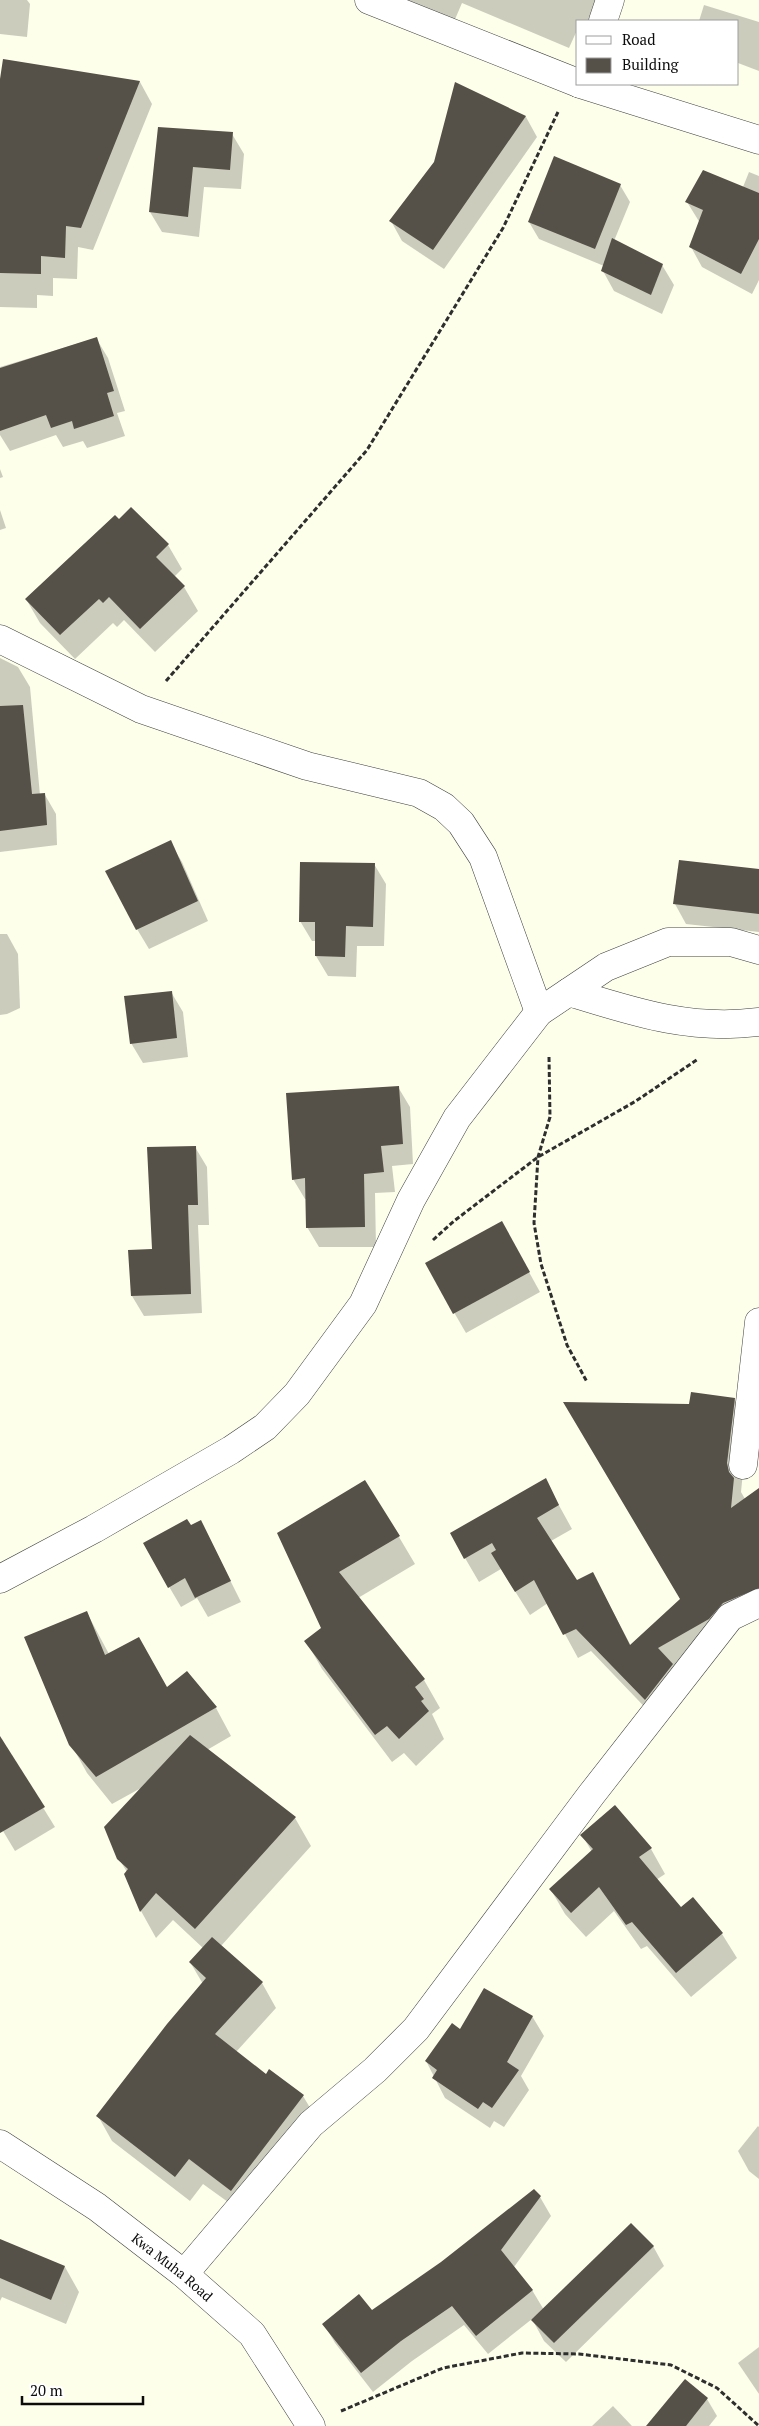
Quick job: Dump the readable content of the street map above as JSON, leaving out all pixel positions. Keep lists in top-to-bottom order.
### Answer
{
  "streets": {
    "street": ["Kwa Muha Road"]
  },
  "legend": ["Road", "Building"],
  "scale_bar": "20 m"
}
